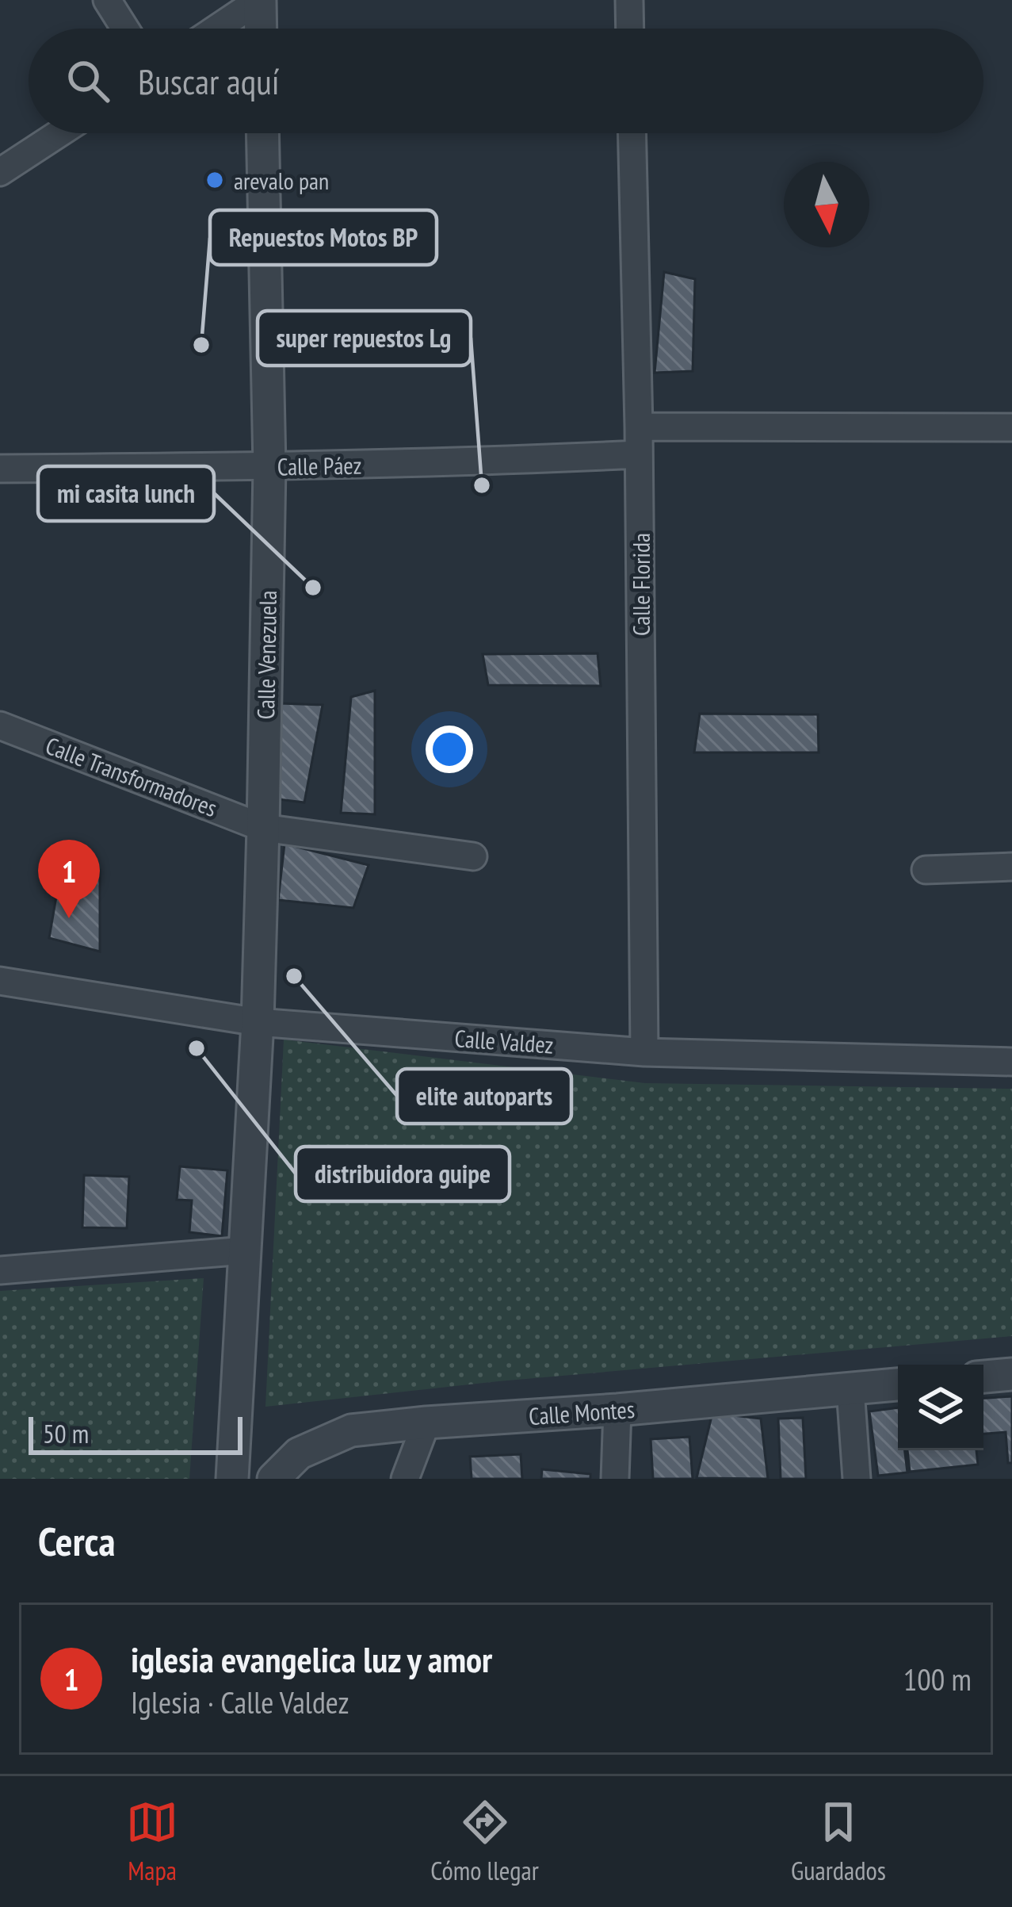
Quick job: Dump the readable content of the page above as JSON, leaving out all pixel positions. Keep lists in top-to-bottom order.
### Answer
{
  "streets": {
    "street": [
      "Calle Páez",
      "Calle Florida",
      "Calle Venezuela",
      "Calle Transformadores",
      "Calle Valdez",
      "Calle Montes"
    ]
  },
  "crossings": [
    ["Calle Páez", "Calle Florida"],
    ["Calle Páez", "Calle Venezuela"],
    ["Calle Florida", "Calle Valdez"],
    ["Calle Venezuela", "Calle Transformadores"],
    ["Calle Venezuela", "Calle Valdez"]
  ],
  "places": [
    "arevalo pan",
    "Repuestos Motos BP",
    "super repuestos Lg",
    "mi casita lunch",
    "elite autoparts",
    "distribuidora guipe"
  ],
  "scale_bar": "50 m",
  "north": "bottom",
  "page": {
    "search": "Buscar aquí",
    "pins": "1",
    "scale": "50 m",
    "heading": "Cerca",
    "list": [
      {
        "mark": "1",
        "name": "iglesia evangelica luz y amor",
        "note": "Iglesia · Calle Valdez",
        "value": "100 m"
      }
    ],
    "nav": ["Mapa", "Cómo llegar", "Guardados"]
  }
}
